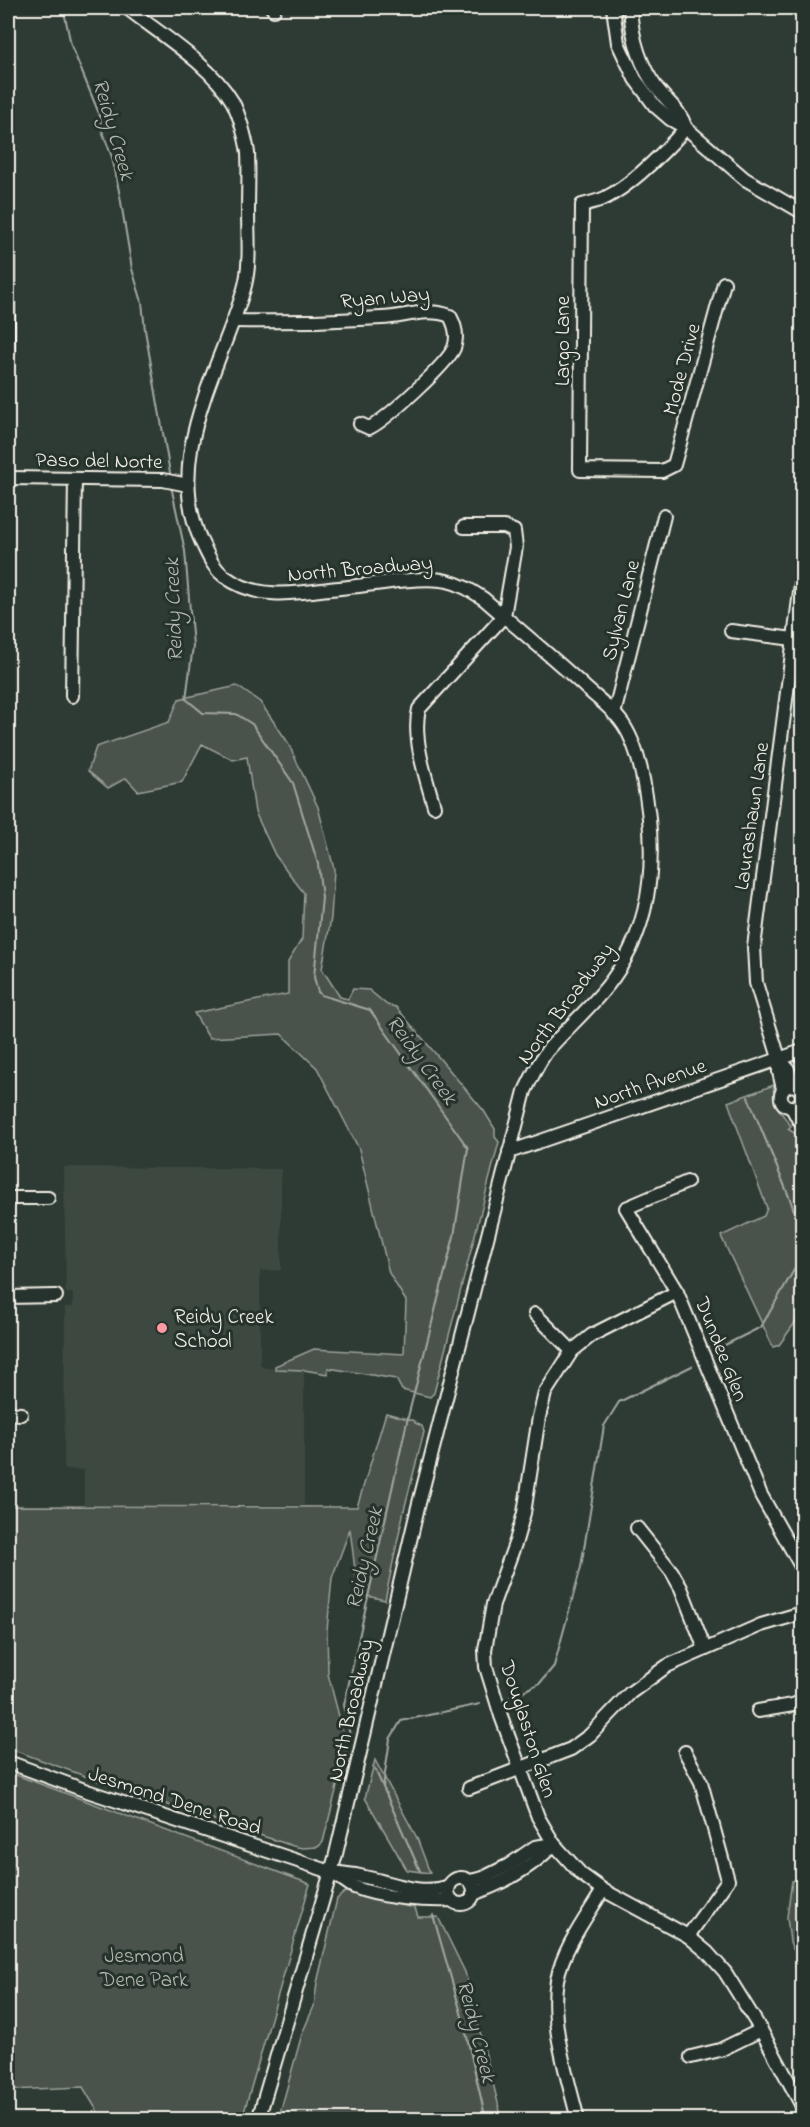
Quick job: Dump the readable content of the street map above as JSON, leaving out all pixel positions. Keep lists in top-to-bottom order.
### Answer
{
  "streets": {
    "street": [
      "Ryan Way",
      "Largo Lane",
      "Mode Drive",
      "Paso del Norte",
      "North Broadway",
      "Sylvan Lane",
      "Laurashawn Lane",
      "North Avenue",
      "Dundee Glen",
      "Douglaston Glen",
      "Jesmond Dene Road"
    ]
  },
  "crossings": [
    ["Ryan Way", "North Broadway"],
    ["Largo Lane", "Mode Drive"],
    ["Paso del Norte", "North Broadway"],
    ["North Broadway", "Sylvan Lane"],
    ["North Broadway", "North Avenue"],
    ["North Broadway", "Jesmond Dene Road"],
    ["Laurashawn Lane", "North Avenue"],
    ["Dundee Glen", "Douglaston Glen"]
  ],
  "water": ["Reidy Creek"],
  "parks": ["Jesmond Dene Park"],
  "places": ["Reidy Creek School"]
}
